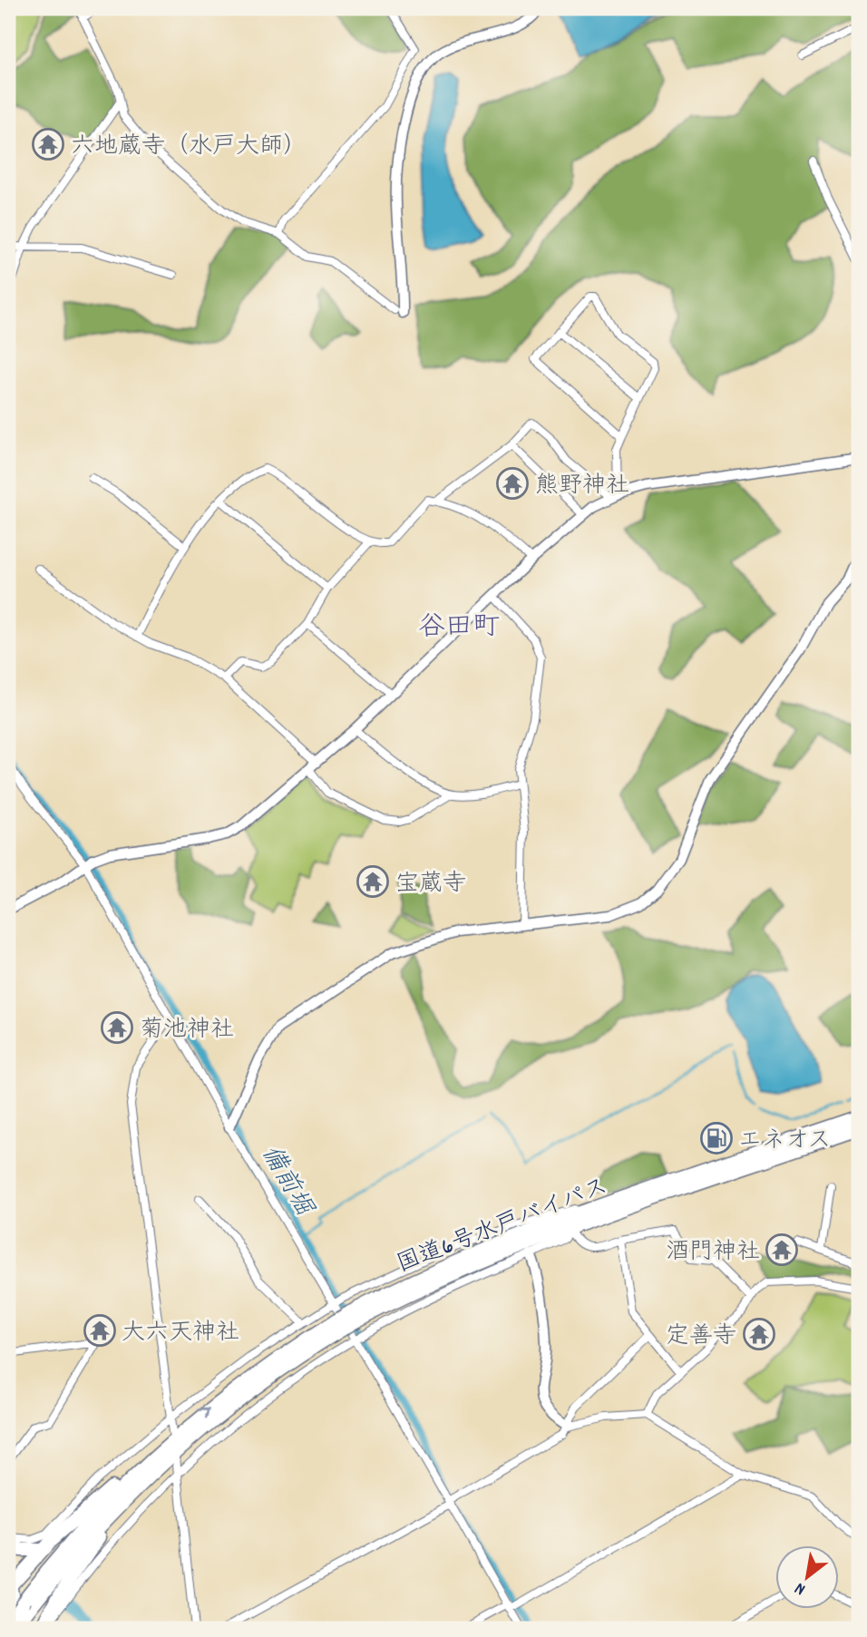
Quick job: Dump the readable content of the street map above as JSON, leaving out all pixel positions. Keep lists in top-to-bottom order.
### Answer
{
  "streets": {
    "highway": ["国道6号水戸バイパス"]
  },
  "districts": ["谷田町"],
  "water": ["備前堀"],
  "places": {
    "temple": [
      "六地蔵寺（水戸大師）",
      "熊野神社",
      "宝蔵寺",
      "菊池神社",
      "酒門神社",
      "大六天神社",
      "定善寺"
    ],
    "fuel station": ["エネオス"]
  },
  "north": "bottom left"
}
